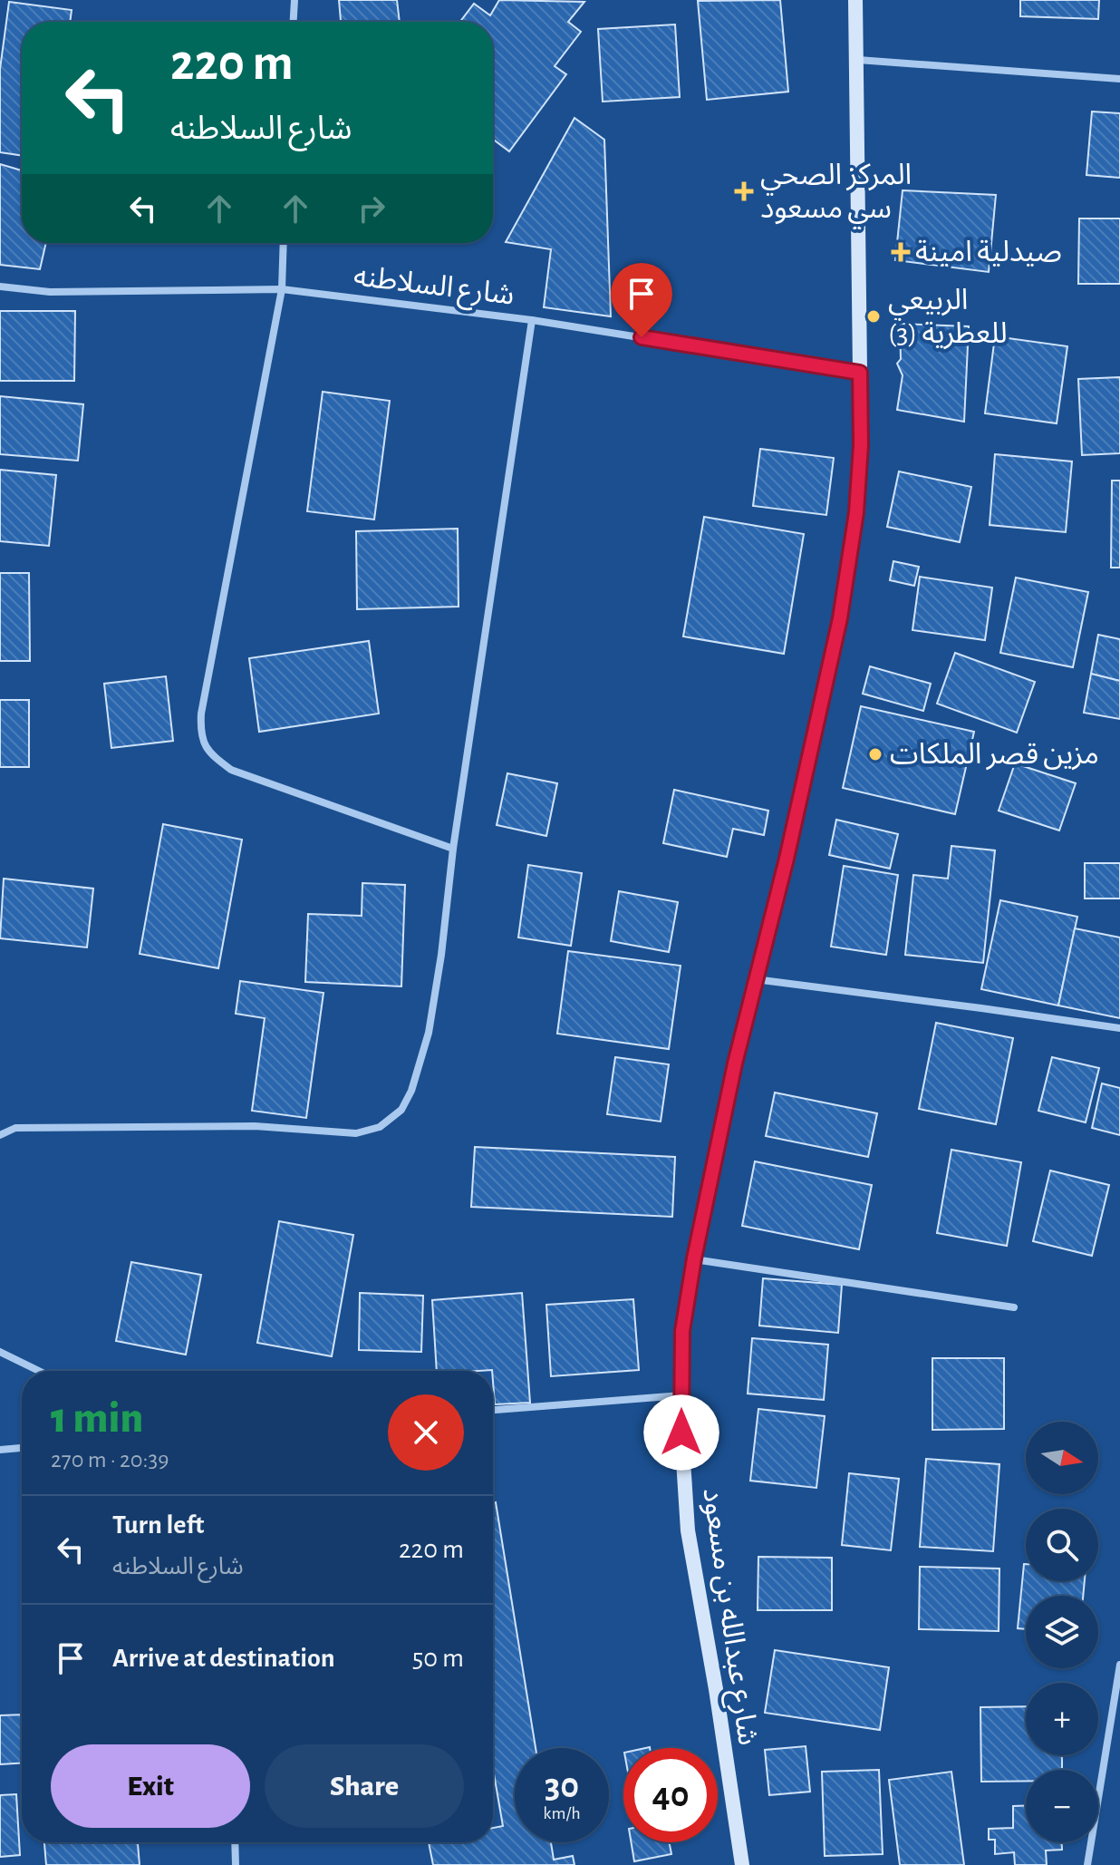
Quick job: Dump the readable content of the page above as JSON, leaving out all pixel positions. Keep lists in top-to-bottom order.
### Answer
{
  "streets": {
    "street": ["شارع السلاطنه", "شارع عبدالله بن مسعود"]
  },
  "crossings": [
    ["شارع السلاطنه", "شارع عبدالله بن مسعود"]
  ],
  "places": {
    "health": ["المركز الصحي سي مسعود", "صيدلية امينة"],
    "other": ["الربيعي (3) للعطرية", "مزين قصر الملكات"]
  },
  "north": "right",
  "page": {
    "turn": ["220 m", "شارع السلاطنه"],
    "heading": ["1 min", "270 m · 20:39"],
    "map_buttons": ["+", "−"],
    "list": [
      {
        "name": "Turn left",
        "note": "شارع السلاطنه",
        "value": "220 m"
      },
      {
        "name": "Arrive at destination",
        "value": "50 m"
      }
    ],
    "buttons": ["Exit", "Share"],
    "speed": "30 km/h",
    "limit": "40"
  }
}
